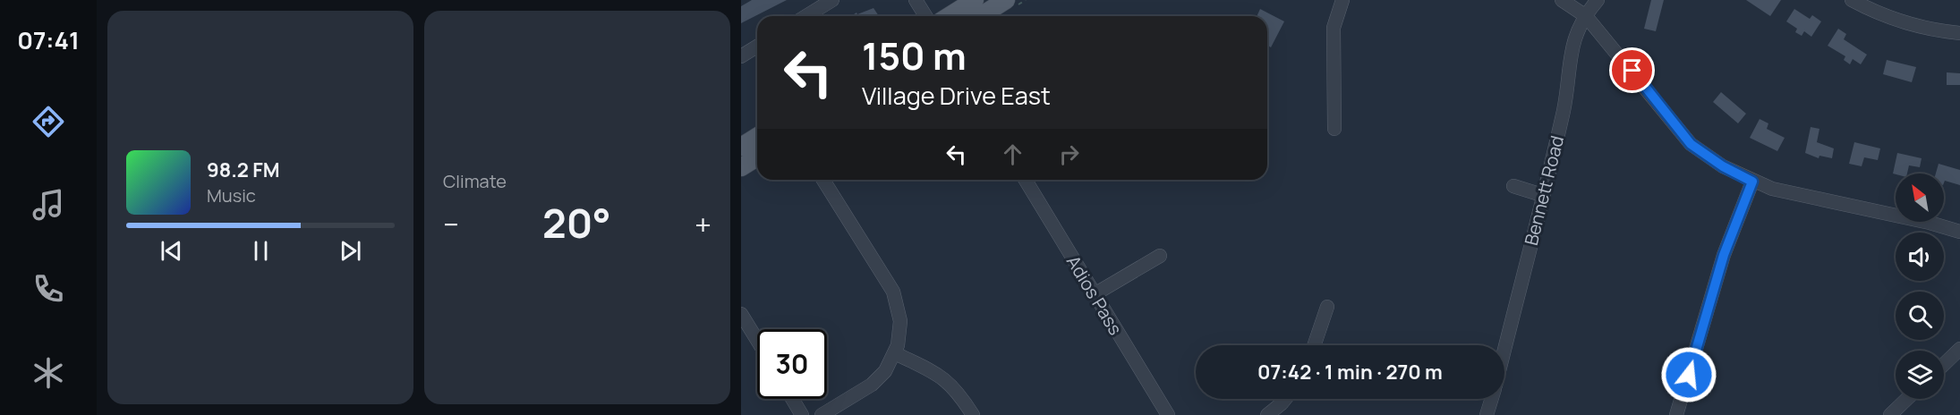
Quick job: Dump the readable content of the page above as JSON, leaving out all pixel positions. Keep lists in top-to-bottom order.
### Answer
{
  "streets": {
    "street": ["Bennett Road", "Adios Pass"]
  },
  "north": "top left",
  "page": {
    "tabs": "07:41",
    "tile": "Climate",
    "turn": ["150 m", "Village Drive East"],
    "song": ["98.2 FM", "Music"],
    "heat": ["−", "20°", "+"],
    "limit": "30",
    "trip": "07:42 · 1 min · 270 m"
  }
}
